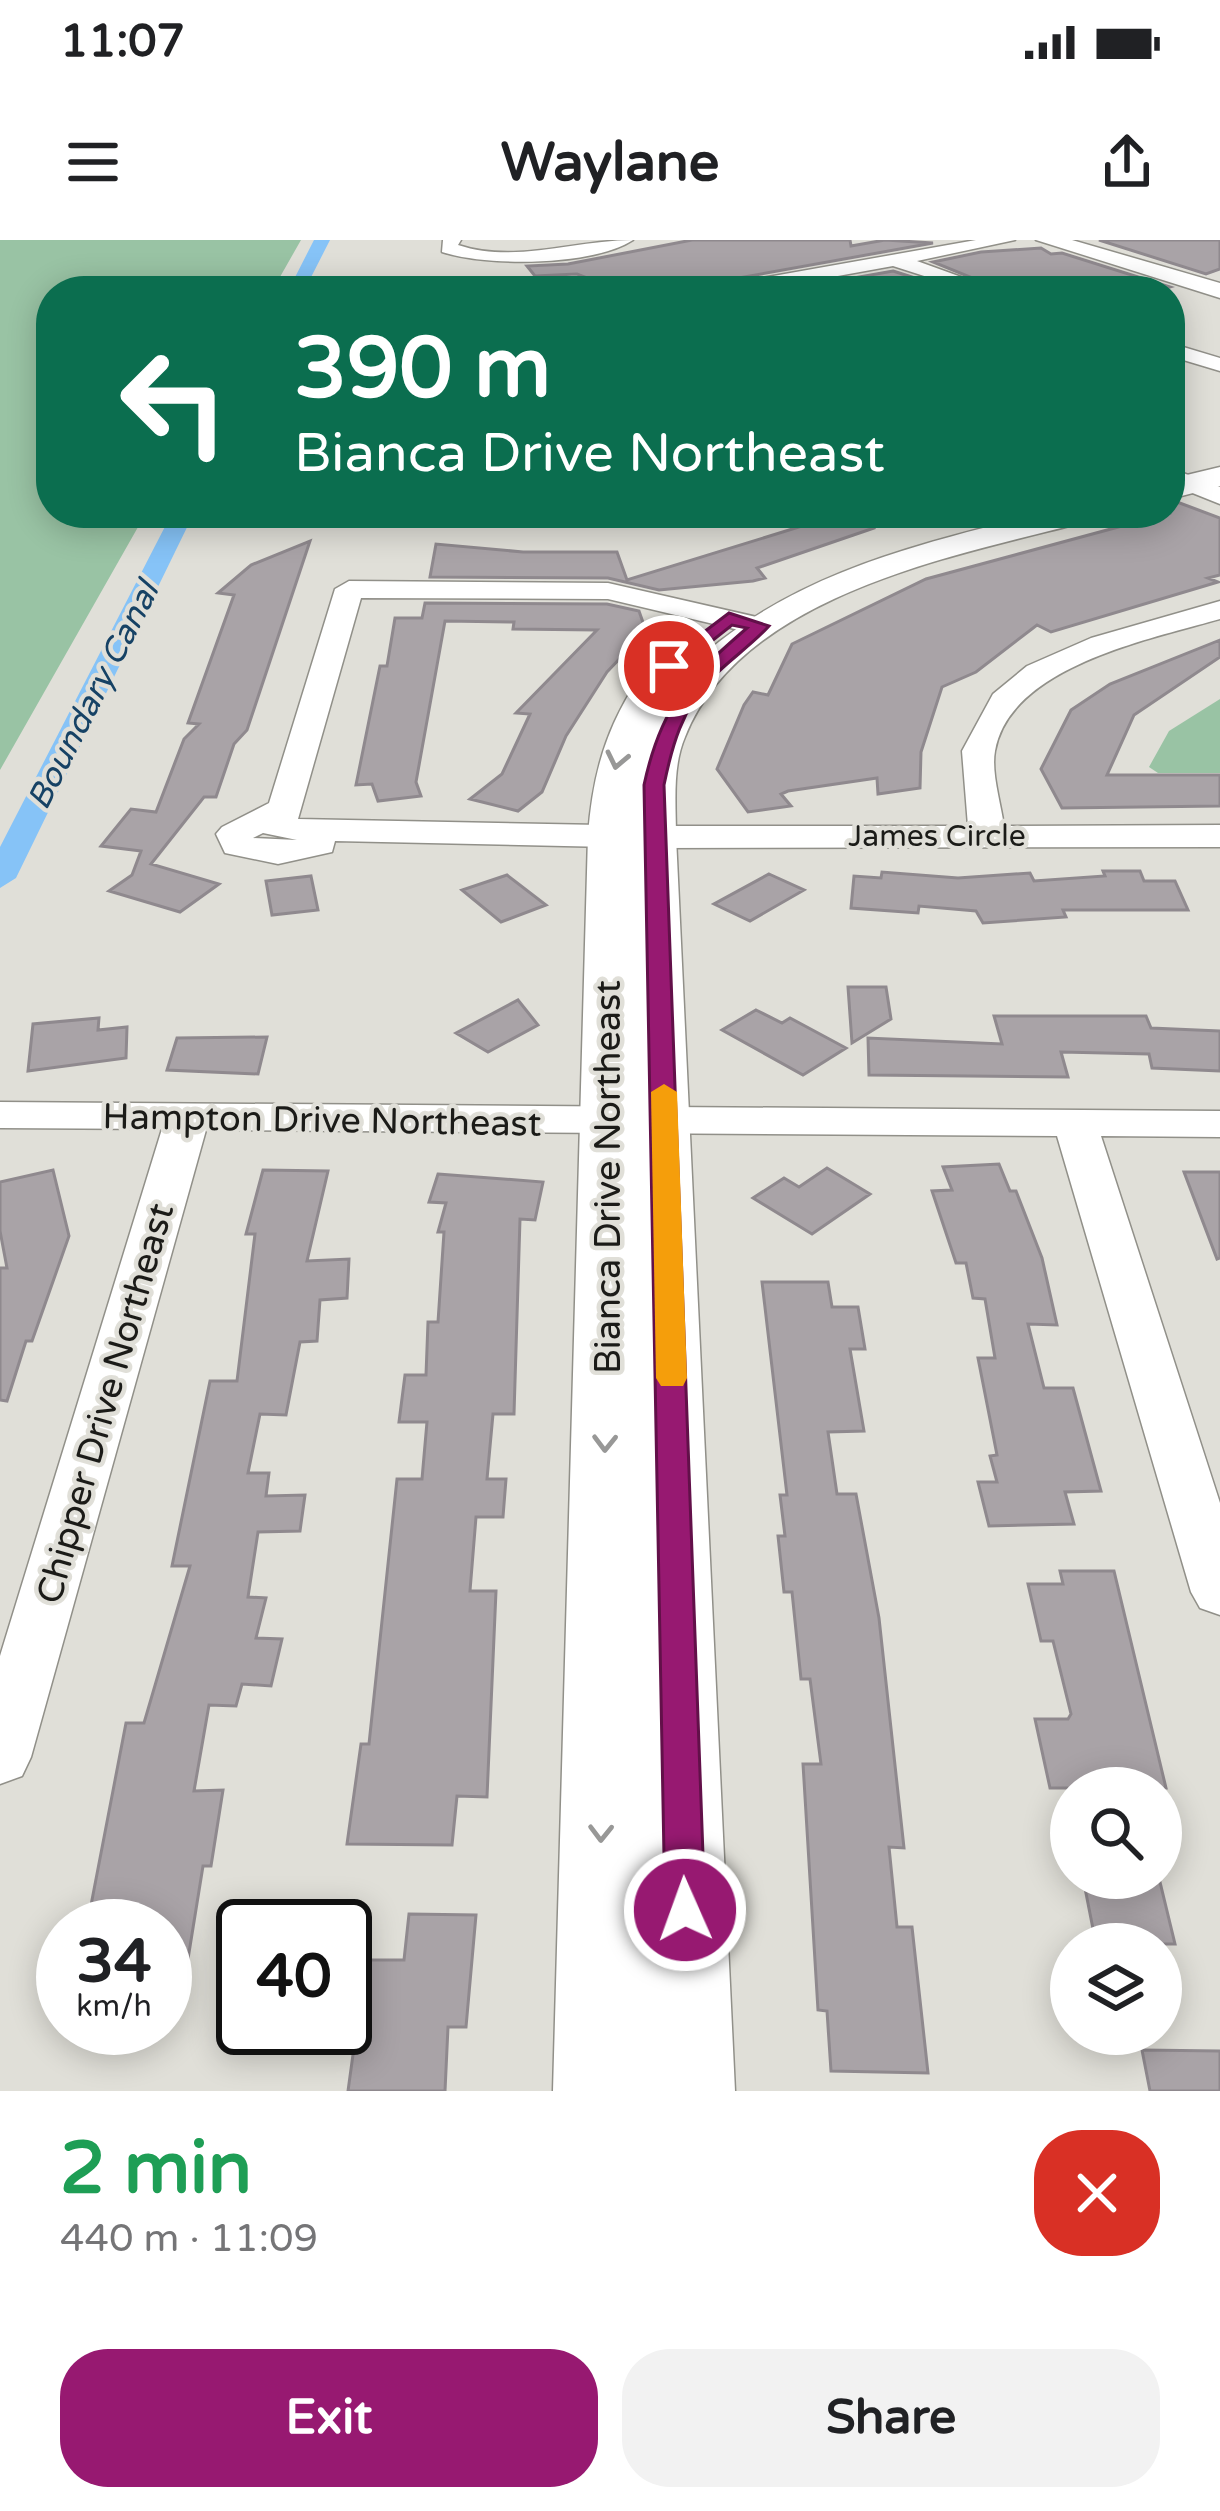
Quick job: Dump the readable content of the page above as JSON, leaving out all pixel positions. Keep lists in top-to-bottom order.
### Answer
{
  "streets": {
    "street": [
      "James Circle",
      "Hampton Drive Northeast",
      "Bianca Drive Northeast",
      "Chipper Drive Northeast"
    ]
  },
  "crossings": [
    ["James Circle", "Bianca Drive Northeast"],
    ["Hampton Drive Northeast", "Bianca Drive Northeast"],
    ["Hampton Drive Northeast", "Chipper Drive Northeast"]
  ],
  "water": ["Boundary Canal"],
  "page": {
    "status": "11:07",
    "header": "Waylane",
    "turn": ["390 m", "Bianca Drive Northeast"],
    "speed": "34 km/h",
    "limit": "40",
    "heading": ["2 min", "440 m · 11:09"],
    "buttons": ["Exit", "Share"]
  }
}
